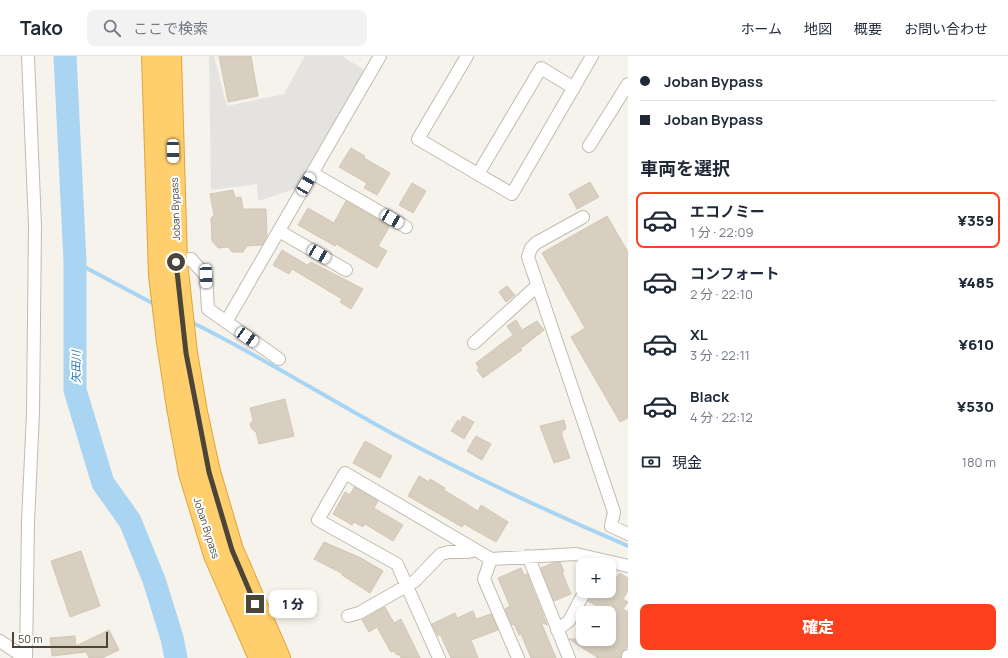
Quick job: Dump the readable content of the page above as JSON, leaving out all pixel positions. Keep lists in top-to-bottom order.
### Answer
{
  "streets": {
    "highway": ["Joban Bypass"]
  },
  "water": ["矢田川"],
  "scale_bar": "50 m",
  "page": {
    "header": "Tako",
    "search": "ここで検索",
    "nav": [
      "ホーム",
      "地図",
      "概要",
      "お問い合わせ"
    ],
    "banner": ["Joban Bypass", "Joban Bypass"],
    "heading": "車両を選択",
    "list": [
      {
        "name": "エコノミー",
        "note": "1 分 · 22:09",
        "value": "¥359"
      },
      {
        "name": "コンフォート",
        "note": "2 分 · 22:10",
        "value": "¥485"
      },
      {
        "name": "XL",
        "note": "3 分 · 22:11",
        "value": "¥610"
      },
      {
        "name": "Black",
        "note": "4 分 · 22:12",
        "value": "¥530"
      }
    ],
    "pay": ["現金", "180 m"],
    "map_buttons": ["+", "−"],
    "bubble": "1 分",
    "buttons": "確定",
    "scale": "50 m"
  }
}
